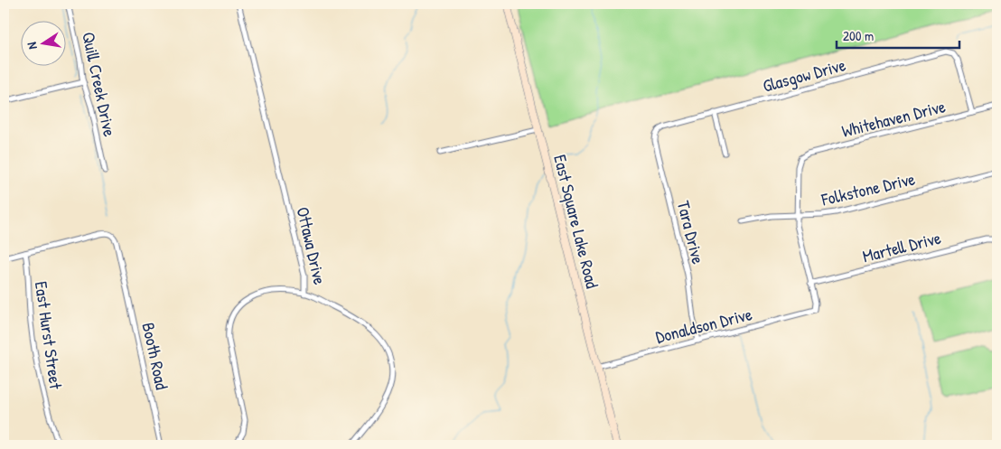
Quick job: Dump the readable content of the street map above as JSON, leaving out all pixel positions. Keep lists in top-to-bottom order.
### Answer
{
  "streets": {
    "main road": ["East Square Lake Road"],
    "street": [
      "Glasgow Drive",
      "Quill Creek Drive",
      "Whitehaven Drive",
      "Folkstone Drive",
      "Tara Drive",
      "Ottawa Drive",
      "Martell Drive",
      "Donaldson Drive",
      "East Hurst Street",
      "Booth Road"
    ]
  },
  "crossings": [
    ["Glasgow Drive", "Whitehaven Drive"],
    ["Glasgow Drive", "Tara Drive"],
    ["Whitehaven Drive", "Folkstone Drive"],
    ["East Square Lake Road", "Donaldson Drive"],
    ["Tara Drive", "Donaldson Drive"],
    ["Martell Drive", "Donaldson Drive"],
    ["East Hurst Street", "Booth Road"]
  ],
  "scale_bar": "200 m",
  "north": "left"
}
